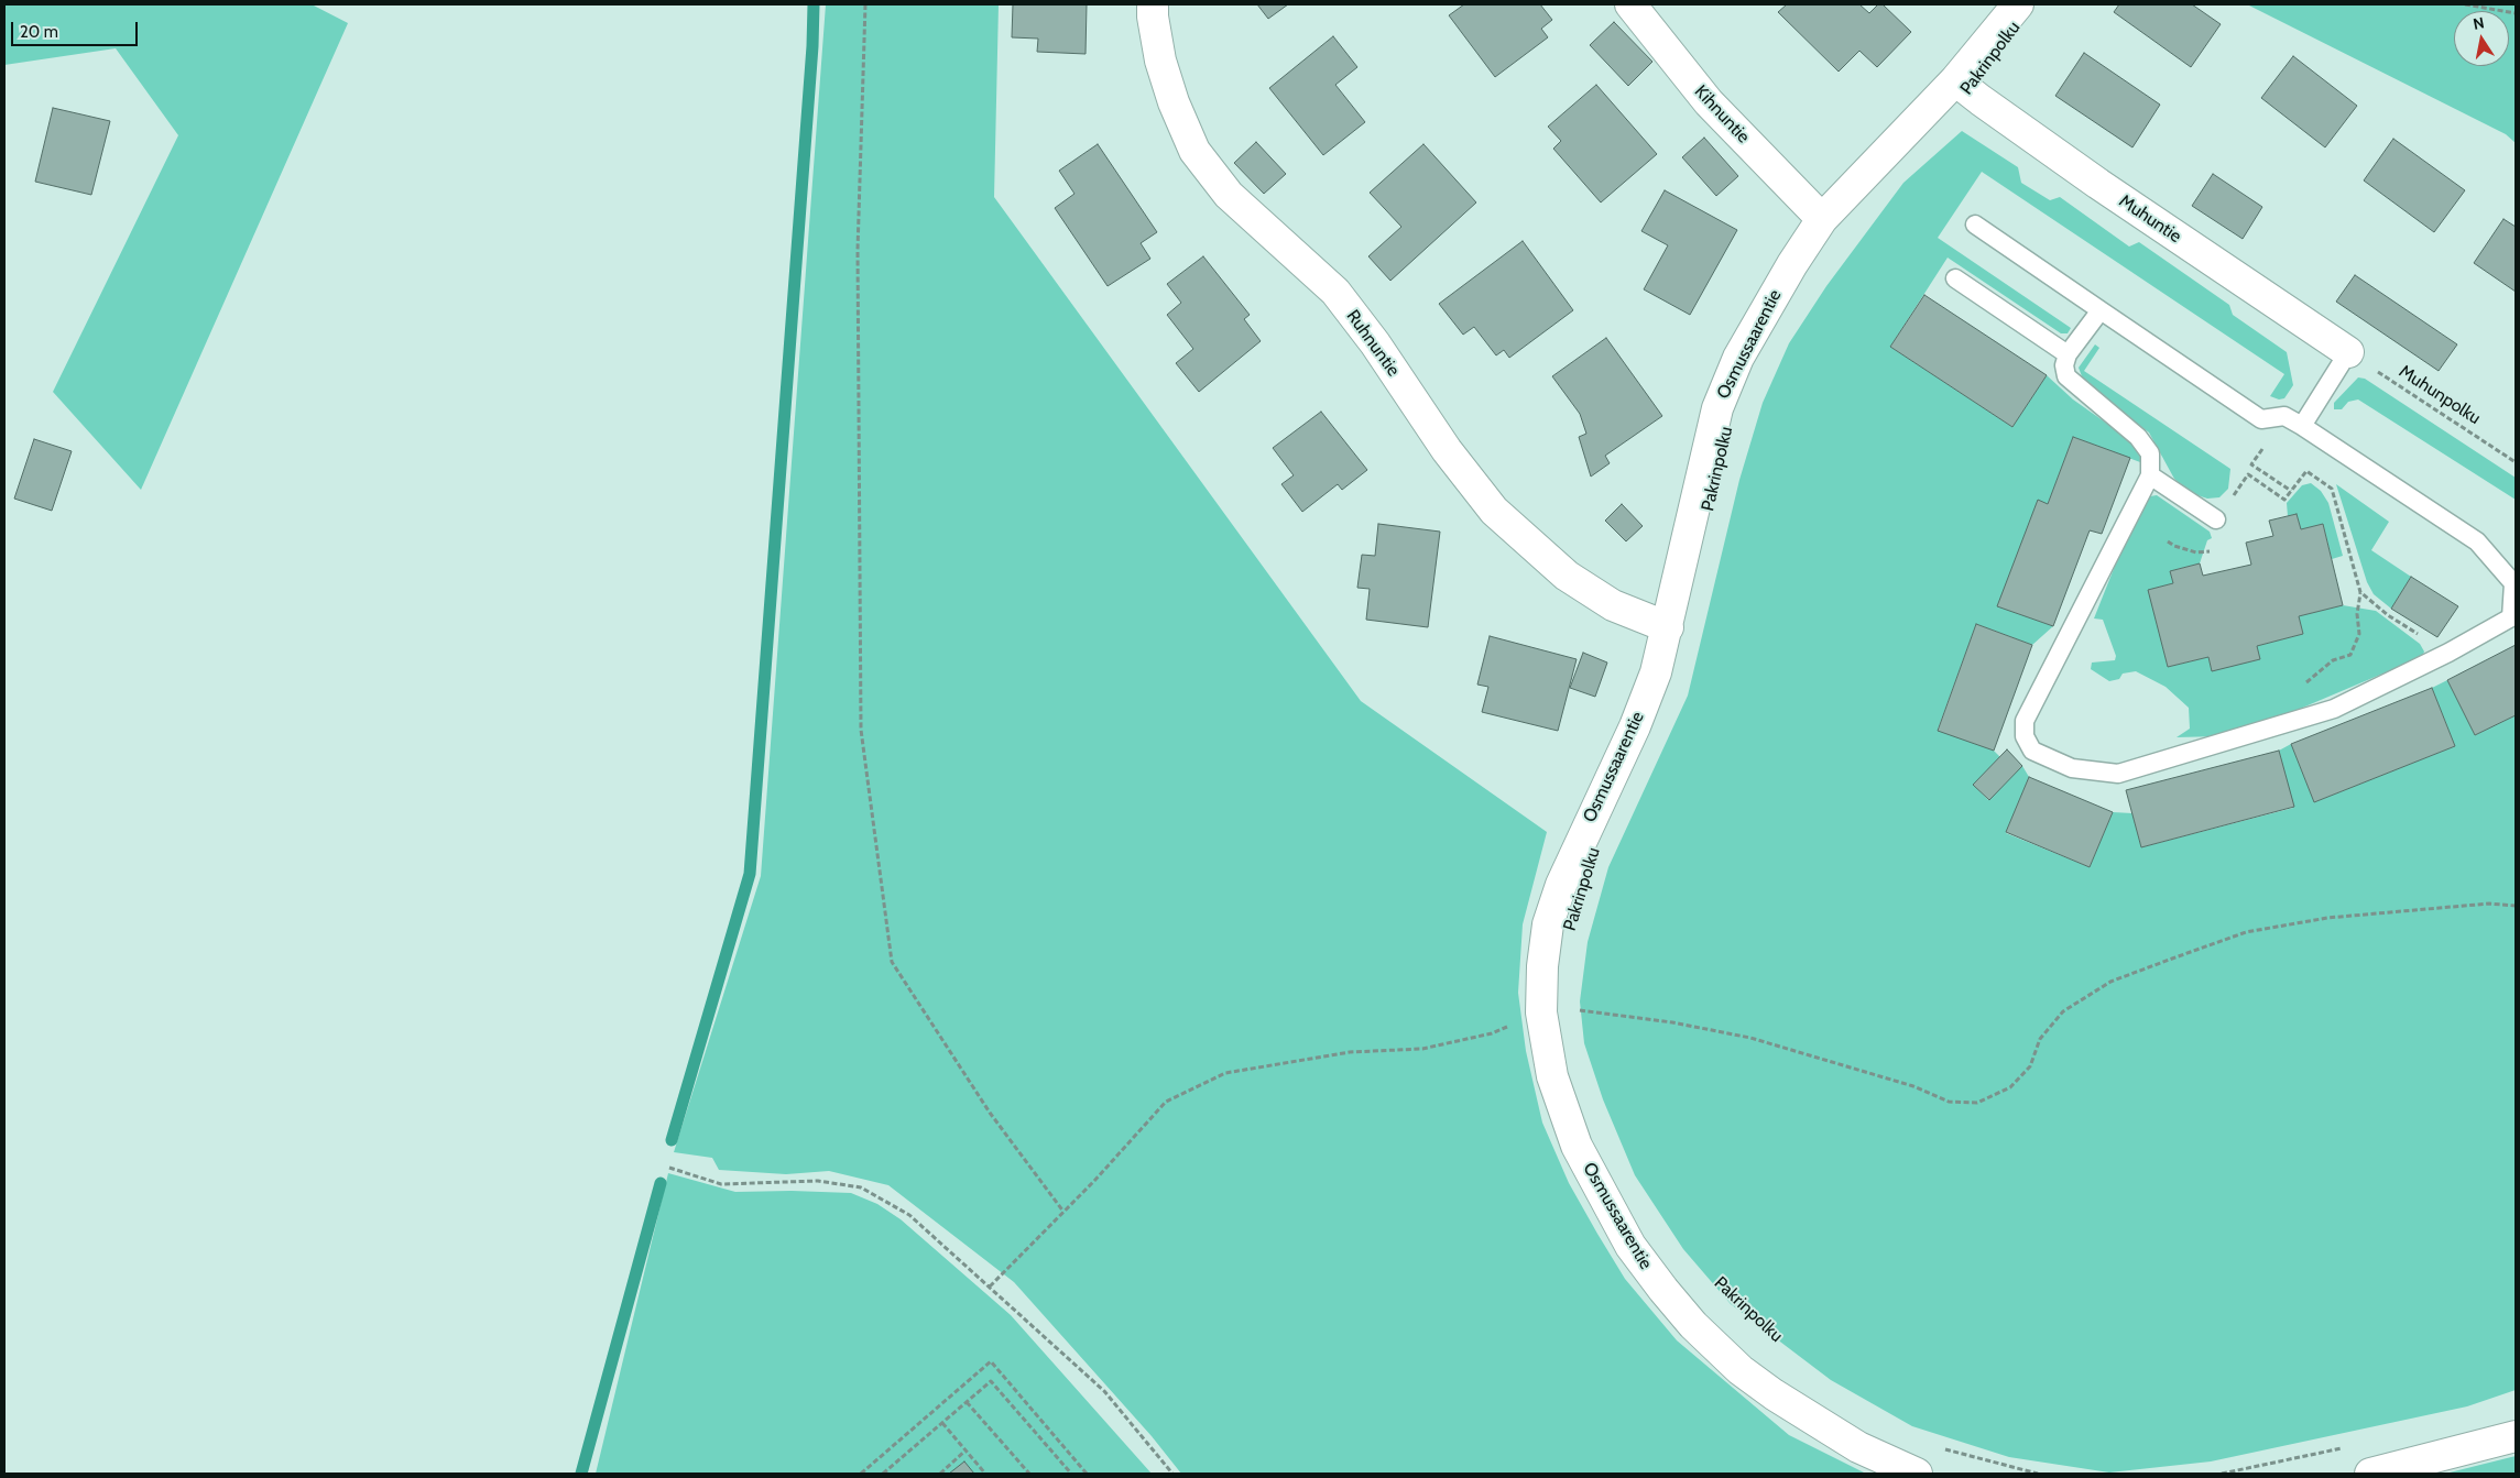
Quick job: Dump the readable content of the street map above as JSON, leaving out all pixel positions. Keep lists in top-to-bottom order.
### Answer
{
  "streets": {
    "street": [
      "Kihnuntie",
      "Muhuntie",
      "Ruhnuntie",
      "Osmussaarentie"
    ],
    "path": ["Muhunpolku"]
  },
  "crossings": [
    ["Kihnuntie", "Osmussaarentie"],
    ["Muhuntie", "Osmussaarentie"],
    ["Muhuntie", "Muhunpolku"],
    ["Ruhnuntie", "Osmussaarentie"]
  ],
  "scale_bar": "20 m",
  "north": "top"
}
